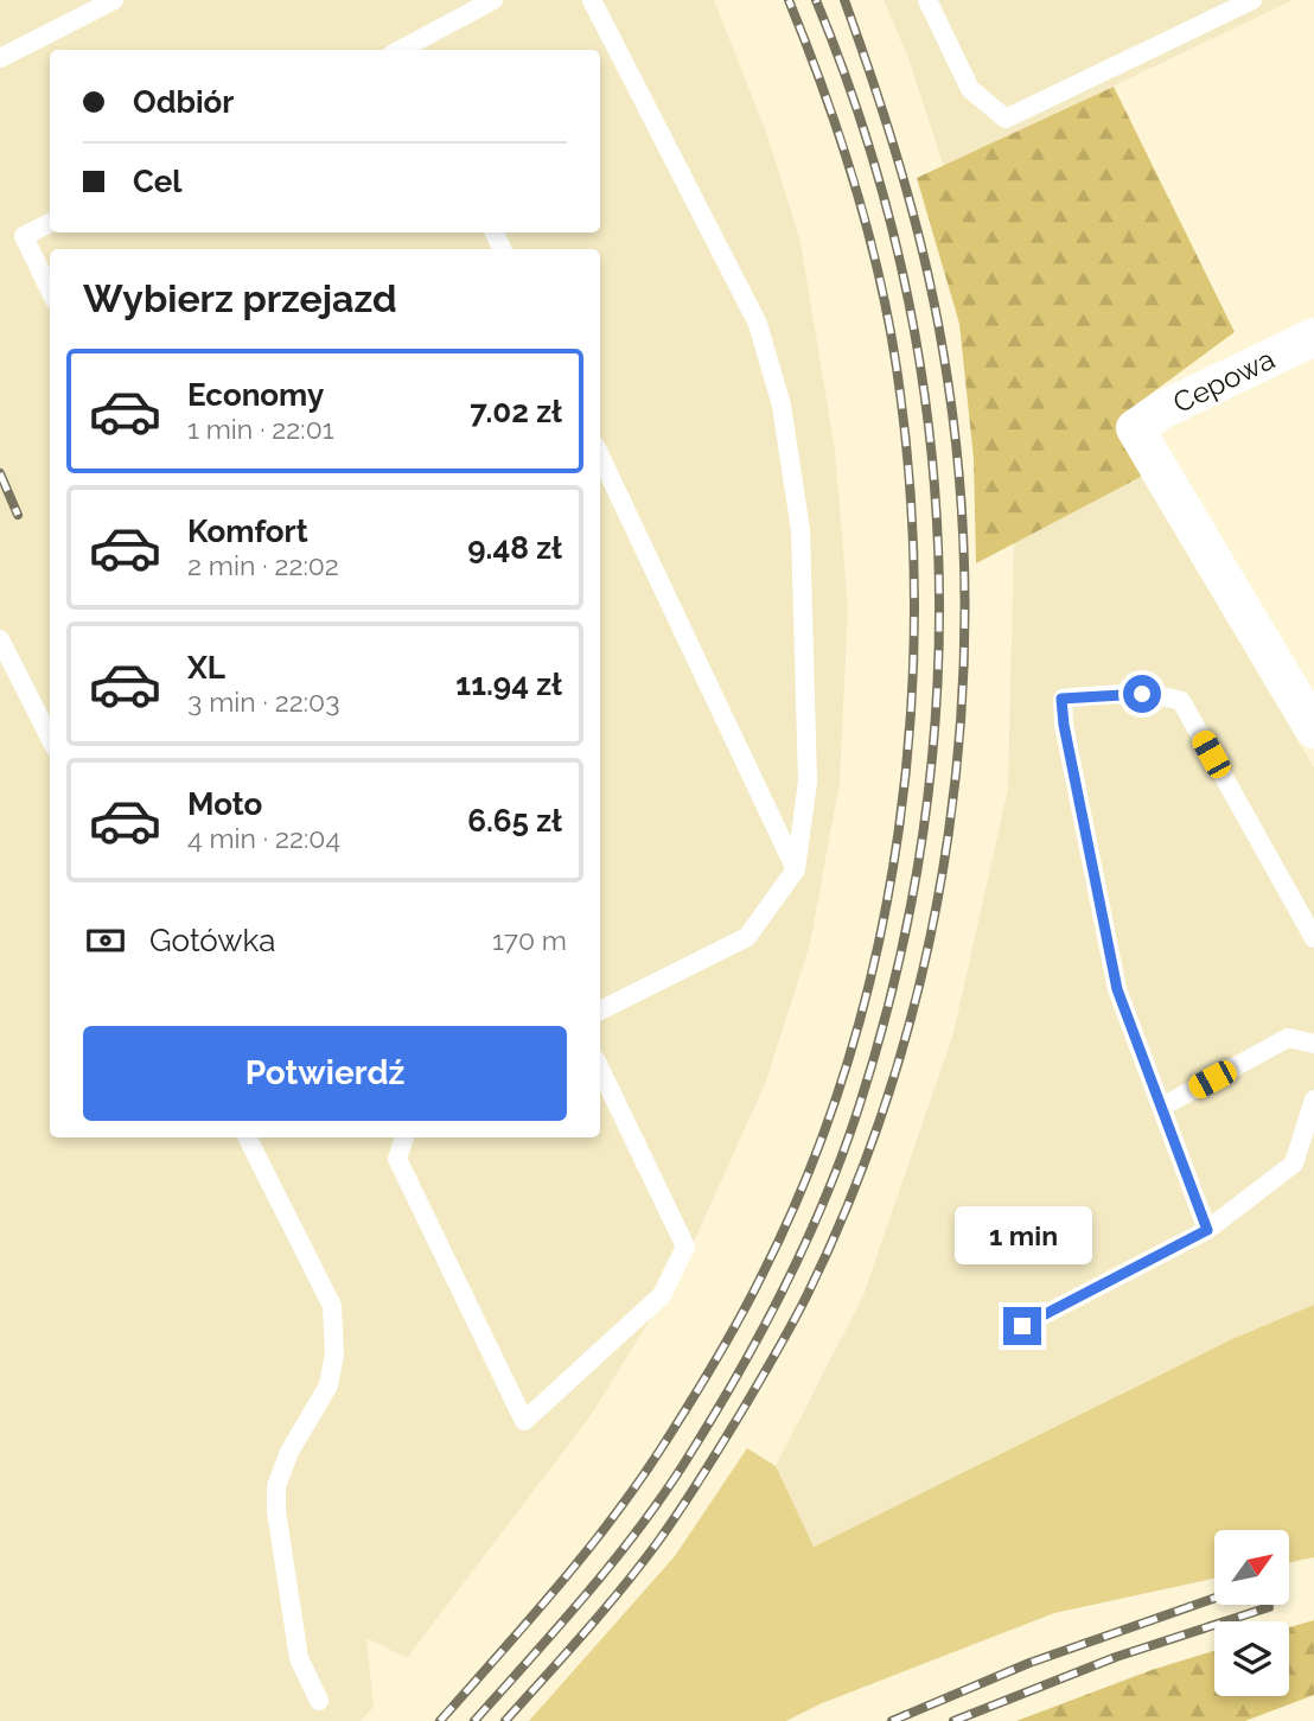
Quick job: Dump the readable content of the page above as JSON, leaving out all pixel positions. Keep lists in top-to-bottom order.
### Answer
{
  "streets": {
    "street": ["Cepowa"]
  },
  "north": "top right",
  "page": {
    "banner": ["Odbiór", "Cel"],
    "heading": "Wybierz przejazd",
    "list": [
      {
        "name": "Economy",
        "note": "1 min · 22:01",
        "value": "7.02 zł"
      },
      {
        "name": "Komfort",
        "note": "2 min · 22:02",
        "value": "9.48 zł"
      },
      {
        "name": "XL",
        "note": "3 min · 22:03",
        "value": "11.94 zł"
      },
      {
        "name": "Moto",
        "note": "4 min · 22:04",
        "value": "6.65 zł"
      }
    ],
    "pay": ["Gotówka", "170 m"],
    "buttons": "Potwierdź",
    "bubble": "1 min"
  }
}
